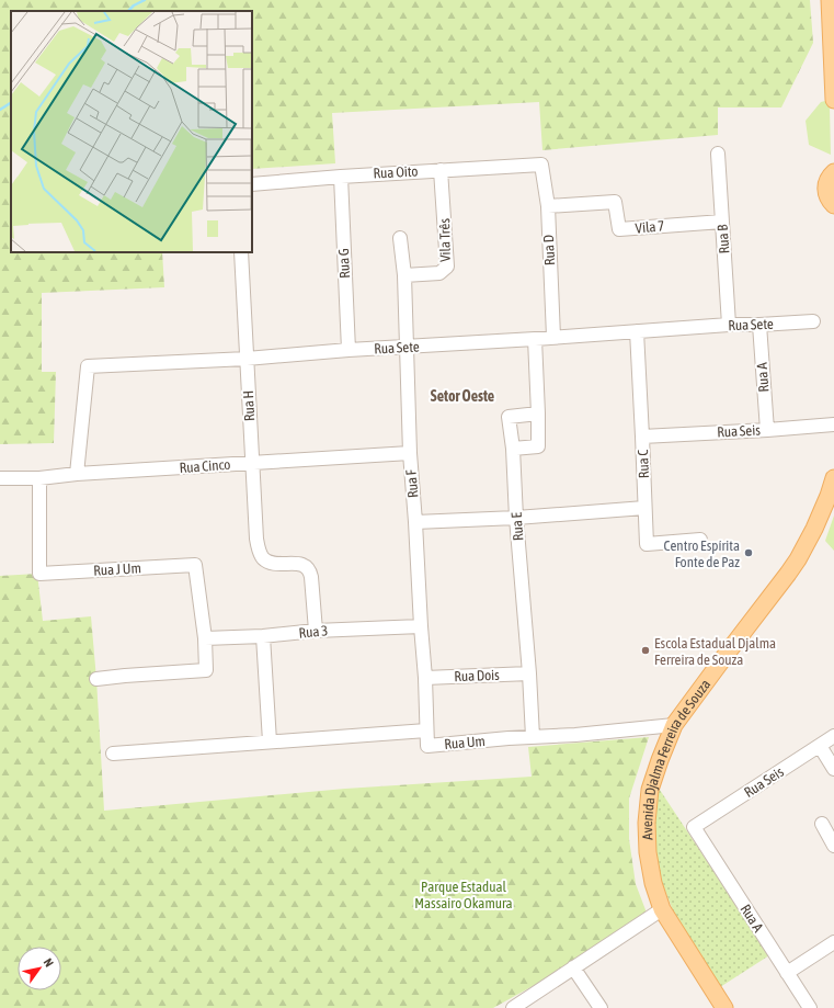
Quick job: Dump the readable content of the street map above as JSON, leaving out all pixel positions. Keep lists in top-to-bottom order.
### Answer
{
  "streets": {
    "main road": ["Avenida Djalma Ferreira de Souza"],
    "street": [
      "Rua Oito",
      "Vila 7",
      "Rua B",
      "Vila Três",
      "Rua D",
      "Rua G",
      "Rua Sete",
      "Rua A",
      "Rua H",
      "Rua Seis",
      "Rua C",
      "Rua Cinco",
      "Rua F",
      "Rua E",
      "Rua J Um",
      "Rua 3",
      "Rua Dois",
      "Rua Um"
    ]
  },
  "crossings": [
    ["Rua Oito", "Vila Três"],
    ["Rua Oito", "Rua D"],
    ["Rua Oito", "Rua G"],
    ["Vila 7", "Rua B"],
    ["Vila 7", "Rua D"],
    ["Rua B", "Rua Sete"],
    ["Vila Três", "Rua F"],
    ["Rua D", "Rua Sete"],
    ["Rua G", "Rua Sete"],
    ["Rua Sete", "Rua A"],
    ["Rua Sete", "Rua H"],
    ["Rua Sete", "Rua C"],
    ["Rua Sete", "Rua Cinco"],
    ["Rua Sete", "Rua F"],
    ["Rua A", "Rua Seis"],
    ["Rua H", "Rua Cinco"],
    ["Rua H", "Rua 3"],
    ["Rua Seis", "Rua C"],
    ["Rua Cinco", "Rua F"],
    ["Rua Cinco", "Rua J Um"],
    ["Rua F", "Rua 3"],
    ["Rua F", "Rua Dois"],
    ["Rua F", "Rua Um"],
    ["Rua E", "Rua Dois"],
    ["Rua E", "Rua Um"],
    ["Rua J Um", "Rua 3"],
    ["Rua Um", "Avenida Djalma Ferreira de Souza"]
  ],
  "districts": ["Setor Oeste"],
  "parks": ["Parque Estadual Massairo Okamura"],
  "places": ["Centro Espírita Fonte de Paz", "Escola Estadual Djalma Ferreira de Souza"],
  "north": "top right"
}
